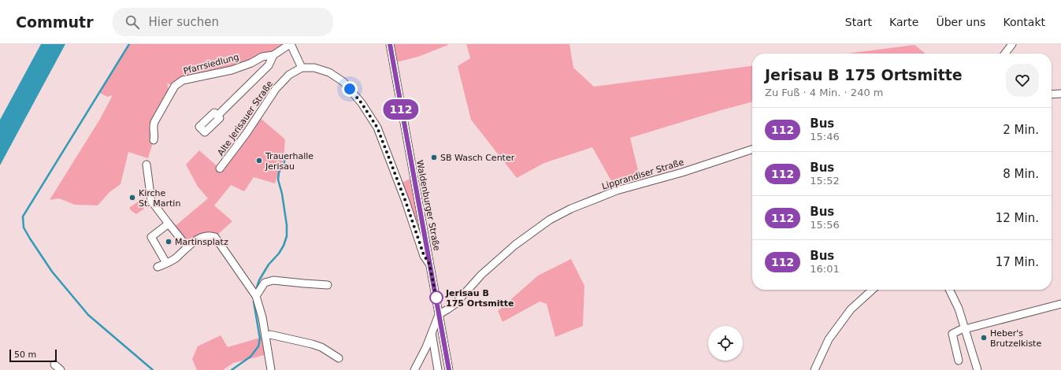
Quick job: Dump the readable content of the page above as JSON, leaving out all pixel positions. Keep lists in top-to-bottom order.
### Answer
{
  "streets": {
    "street": [
      "Pfarrsiedlung",
      "Alte Jerisauer Straße",
      "Lipprandiser Straße",
      "Waldenburger Straße"
    ]
  },
  "crossings": [
    ["Lipprandiser Straße", "Waldenburger Straße"]
  ],
  "places": [
    "SB Wasch Center",
    "Trauerhalle Jerisau",
    "Kirche St. Martin",
    "Martinsplatz",
    "Jerisau B 175 Ortsmitte",
    "Heber's Brutzelkiste"
  ],
  "lines": ["bus line 112"],
  "scale_bar": "50 m",
  "page": {
    "header": "Commutr",
    "search": "Hier suchen",
    "nav": [
      "Start",
      "Karte",
      "Über uns",
      "Kontakt"
    ],
    "on_map": "112",
    "heading": ["Jerisau B 175 Ortsmitte", "Zu Fuß · 4 Min. · 240 m"],
    "list": [
      {
        "mark": "112",
        "name": "Bus",
        "note": "15:46",
        "value": "2 Min."
      },
      {
        "mark": "112",
        "name": "Bus",
        "note": "15:52",
        "value": "8 Min."
      },
      {
        "mark": "112",
        "name": "Bus",
        "note": "15:56",
        "value": "12 Min."
      },
      {
        "mark": "112",
        "name": "Bus",
        "note": "16:01",
        "value": "17 Min."
      }
    ],
    "scale": "50 m"
  }
}
